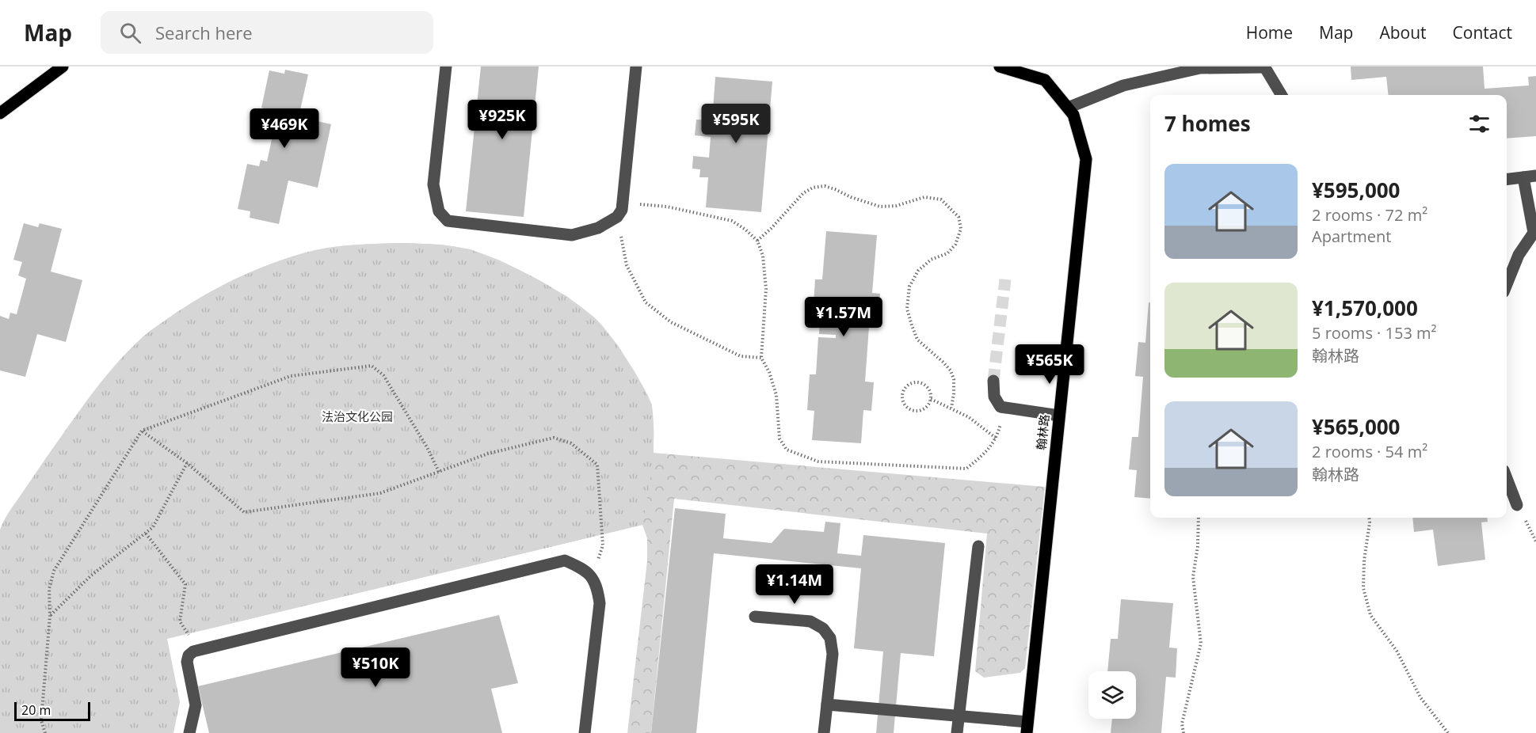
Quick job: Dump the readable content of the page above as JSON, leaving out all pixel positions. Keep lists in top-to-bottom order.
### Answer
{
  "streets": {
    "main road": ["翰林路"]
  },
  "parks": ["法治文化公园"],
  "scale_bar": "20 m",
  "page": {
    "header": "Map",
    "search": "Search here",
    "nav": [
      "Home",
      "Map",
      "About",
      "Contact"
    ],
    "heading": "7 homes",
    "price": [
      "¥925K",
      "¥595K",
      "¥469K",
      "¥1.57M",
      "¥565K",
      "¥1.14M",
      "¥510K"
    ],
    "list": [
      {
        "name": "¥595,000",
        "note": "2 rooms · 72 m² · Apartment"
      },
      {
        "name": "¥1,570,000",
        "note": "5 rooms · 153 m² · 翰林路"
      },
      {
        "name": "¥565,000",
        "note": "2 rooms · 54 m² · 翰林路"
      }
    ],
    "scale": "20 m"
  }
}
